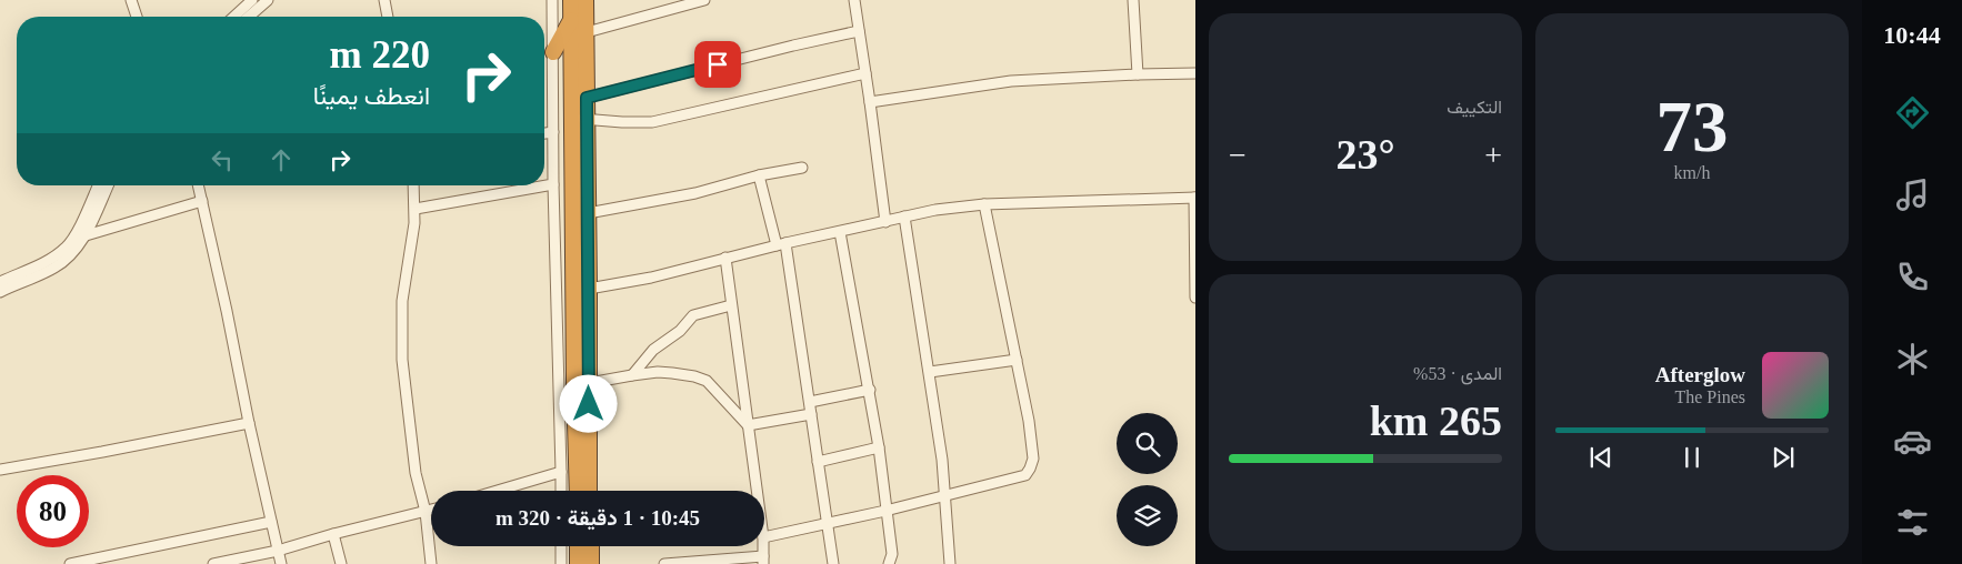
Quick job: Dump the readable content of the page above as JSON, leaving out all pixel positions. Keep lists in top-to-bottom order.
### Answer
{
  "page": {
    "tabs": "10:44",
    "tile": [
      ["73", "km/h"],
      "التكييف",
      ["المدى · 53%", "265 km"]
    ],
    "turn": ["220 m", "انعطف يمينًا"],
    "heat": ["−", "23°", "+"],
    "song": ["Afterglow", "The Pines"],
    "limit": "80",
    "trip": "10:45 · 1 دقيقة · 320 m"
  }
}
